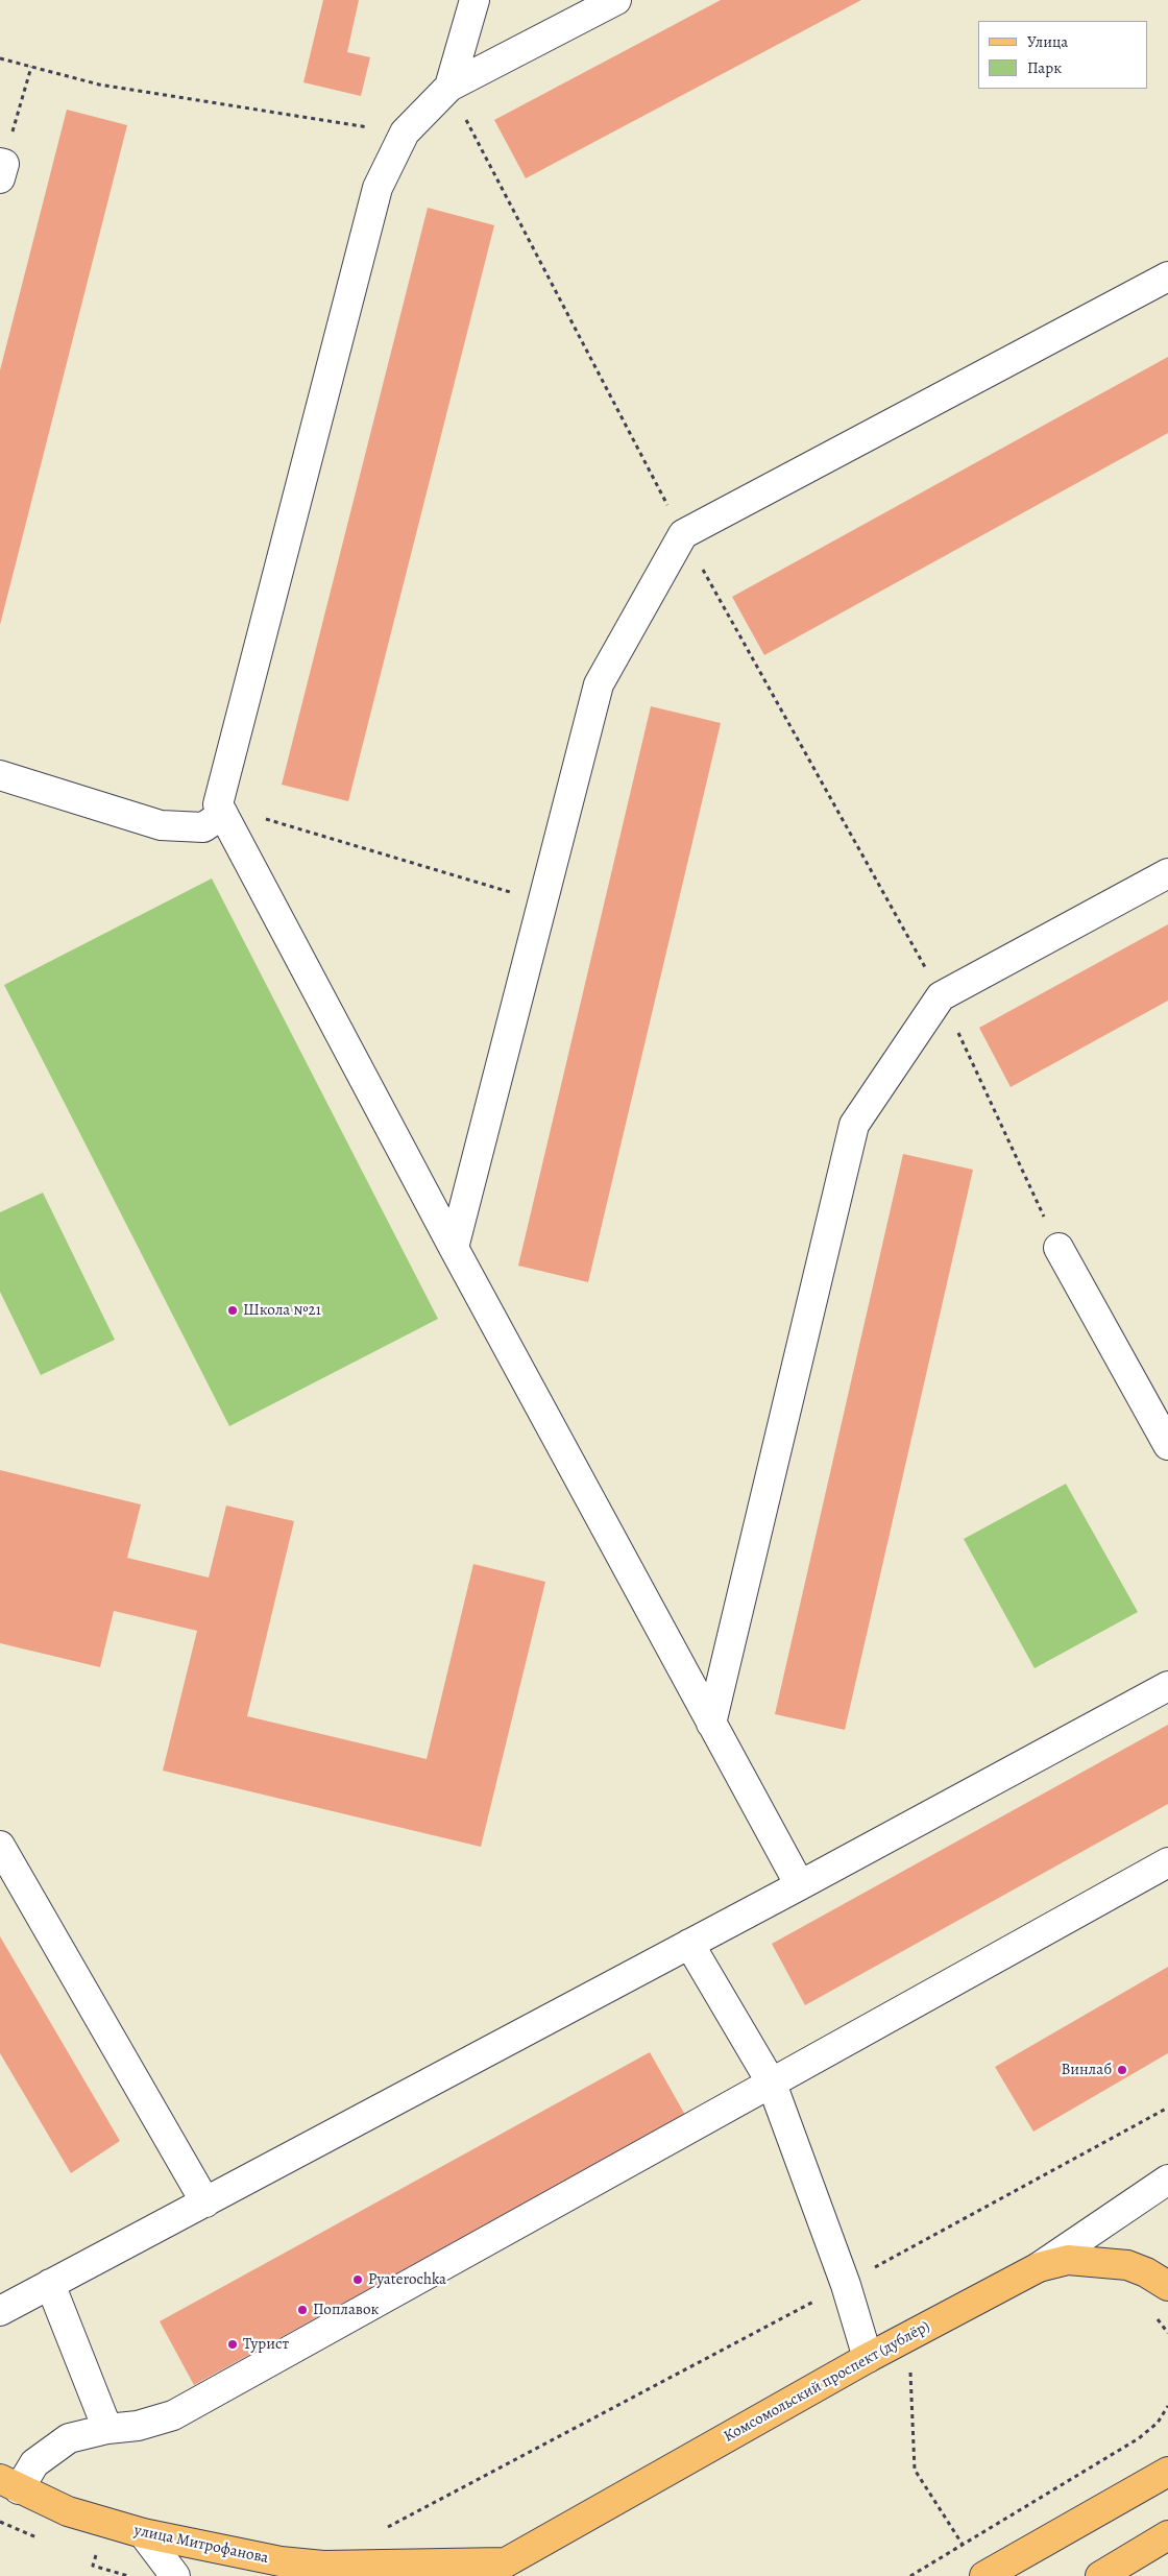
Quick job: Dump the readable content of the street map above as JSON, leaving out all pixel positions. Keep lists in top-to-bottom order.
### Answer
{
  "streets": {
    "main road": ["Комсомольский проспект (дублёр)", "улица Митрофанова"]
  },
  "crossings": [
    ["Комсомольский проспект (дублёр)", "улица Митрофанова"]
  ],
  "places": [
    "Школа №21",
    "Винлаб",
    "Pyaterochka",
    "Поплавок",
    "Турист"
  ],
  "legend": ["Улица", "Парк"]
}
